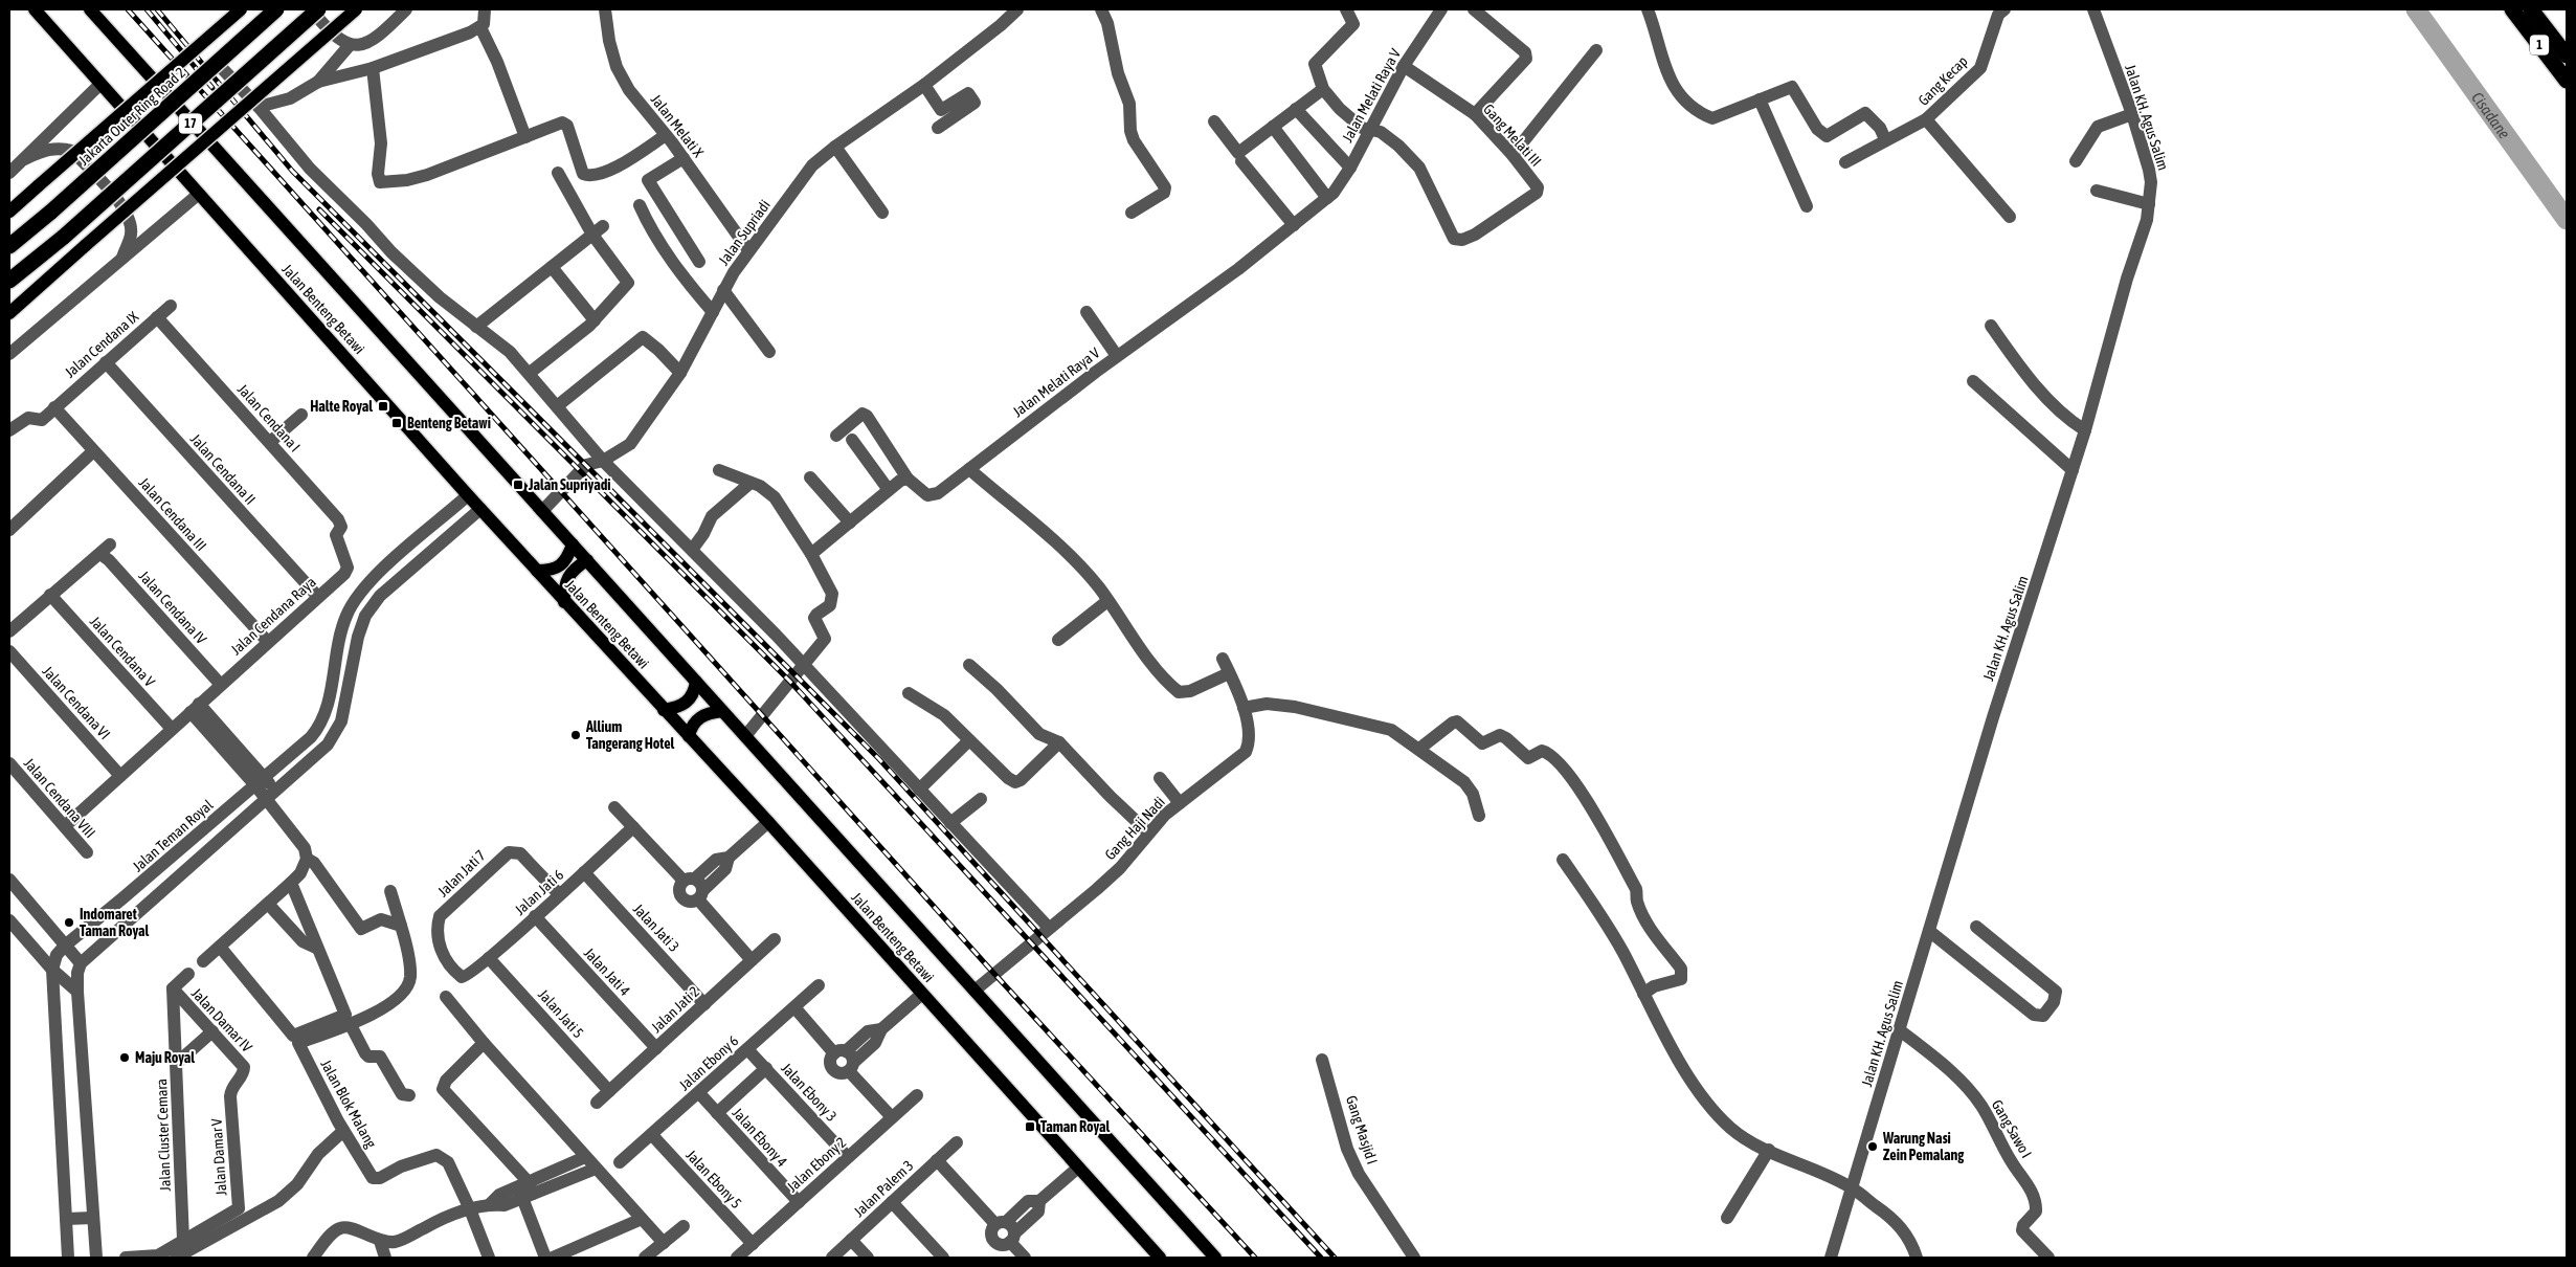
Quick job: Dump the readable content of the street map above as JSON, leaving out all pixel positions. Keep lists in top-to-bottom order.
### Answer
{
  "streets": {
    "highway": ["1", "Jakarta Outer Ring Road 2", "17"],
    "main road": ["Jalan Benteng Betawi"],
    "street": [
      "Gang Kecap",
      "Jalan Melati Raya V",
      "Jalan KH. Agus Salim",
      "Jalan Melati X",
      "Gang Melati III",
      "Jalan Supriadi",
      "Jalan Cendana IX",
      "Jalan Cendana I",
      "Jalan Cendana II",
      "Jalan Cendana III",
      "Jalan Cendana IV",
      "Jalan Cendana Raya",
      "Jalan Cendana V",
      "Jalan Cendana VI",
      "Jalan Cendana VIII",
      "Gang Haji Nadi",
      "Jalan Teman Royal",
      "Jalan Jati 7",
      "Jalan Jati 6",
      "Jalan Jati 3",
      "Jalan Jati 4",
      "Jalan Jati 2",
      "Jalan Jati 5",
      "Jalan Damar IV",
      "Jalan Ebony 6",
      "Jalan Ebony 3",
      "Jalan Blok Malang",
      "Gang Sawo I",
      "Gang Masjid I",
      "Jalan Cluster Cemara",
      "Jalan Ebony 4",
      "Jalan Damar V",
      "Jalan Ebony 2",
      "Jalan Ebony 5",
      "Jalan Palem 3"
    ]
  },
  "crossings": [
    ["Jalan Melati Raya V", "Gang Melati III"],
    ["Jalan KH. Agus Salim", "Gang Sawo I"],
    ["Jalan Melati X", "Jalan Supriadi"],
    ["Jalan Supriadi", "Jalan Benteng Betawi"],
    ["Jalan Benteng Betawi", "Gang Haji Nadi"],
    ["Jalan Benteng Betawi", "Jalan Teman Royal"],
    ["Jalan Cendana IX", "Jalan Cendana I"],
    ["Jalan Cendana IX", "Jalan Cendana II"],
    ["Jalan Cendana IX", "Jalan Cendana III"],
    ["Jalan Cendana I", "Jalan Cendana Raya"],
    ["Jalan Cendana II", "Jalan Cendana Raya"],
    ["Jalan Cendana III", "Jalan Cendana Raya"],
    ["Jalan Cendana IV", "Jalan Cendana Raya"],
    ["Jalan Cendana IV", "Jalan Cendana V"],
    ["Jalan Cendana Raya", "Jalan Cendana V"],
    ["Jalan Cendana Raya", "Jalan Cendana VI"],
    ["Jalan Cendana Raya", "Jalan Cendana VIII"],
    ["Jalan Jati 7", "Jalan Jati 6"],
    ["Jalan Jati 6", "Jalan Jati 3"],
    ["Jalan Jati 6", "Jalan Jati 4"],
    ["Jalan Jati 6", "Jalan Jati 5"],
    ["Jalan Jati 3", "Jalan Jati 2"],
    ["Jalan Jati 4", "Jalan Jati 2"],
    ["Jalan Jati 2", "Jalan Jati 5"],
    ["Jalan Damar IV", "Jalan Cluster Cemara"],
    ["Jalan Damar IV", "Jalan Damar V"],
    ["Jalan Ebony 6", "Jalan Ebony 3"],
    ["Jalan Ebony 6", "Jalan Ebony 4"],
    ["Jalan Ebony 6", "Jalan Ebony 5"],
    ["Jalan Ebony 3", "Jalan Ebony 2"],
    ["Jalan Cluster Cemara", "Jalan Damar V"],
    ["Jalan Ebony 4", "Jalan Ebony 2"],
    ["Jalan Ebony 2", "Jalan Ebony 5"]
  ],
  "water": ["Cisadane"],
  "places": {
    "transit": [
      "Halte Royal",
      "Benteng Betawi",
      "Jalan Supriyadi",
      "Taman Royal"
    ],
    "other": [
      "Allium Tangerang Hotel",
      "Indomaret Taman Royal",
      "Maju Royal",
      "Warung Nasi Zein Pemalang"
    ]
  }
}
